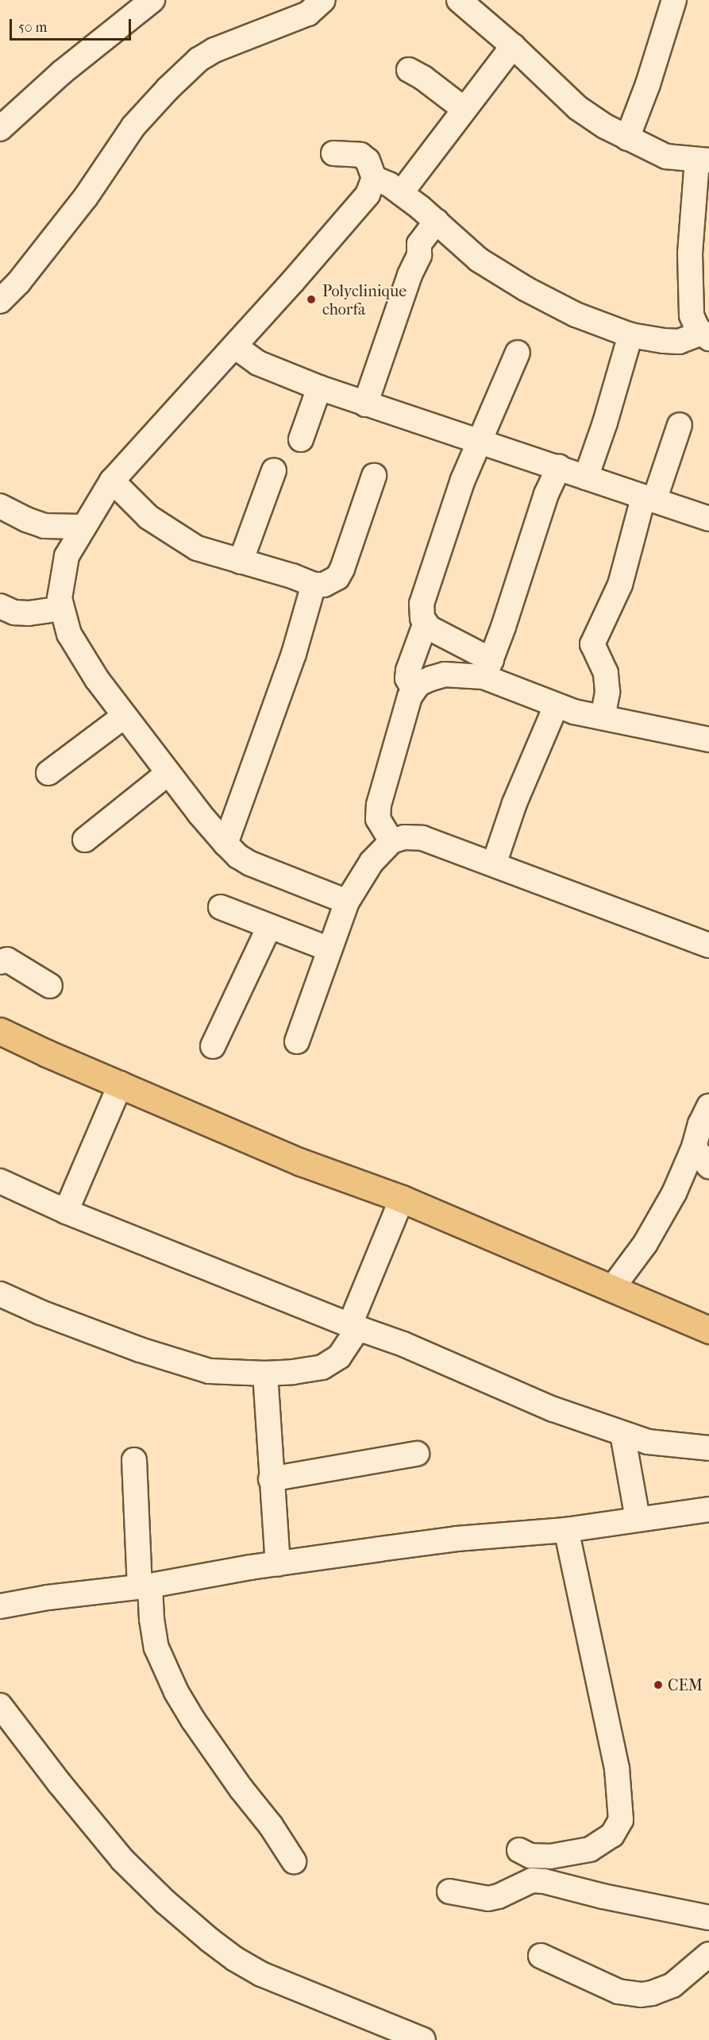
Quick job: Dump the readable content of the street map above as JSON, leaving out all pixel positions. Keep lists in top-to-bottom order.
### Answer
{
  "places": ["Polyclinique chorfa", "CEM"],
  "scale_bar": "50 m"
}
